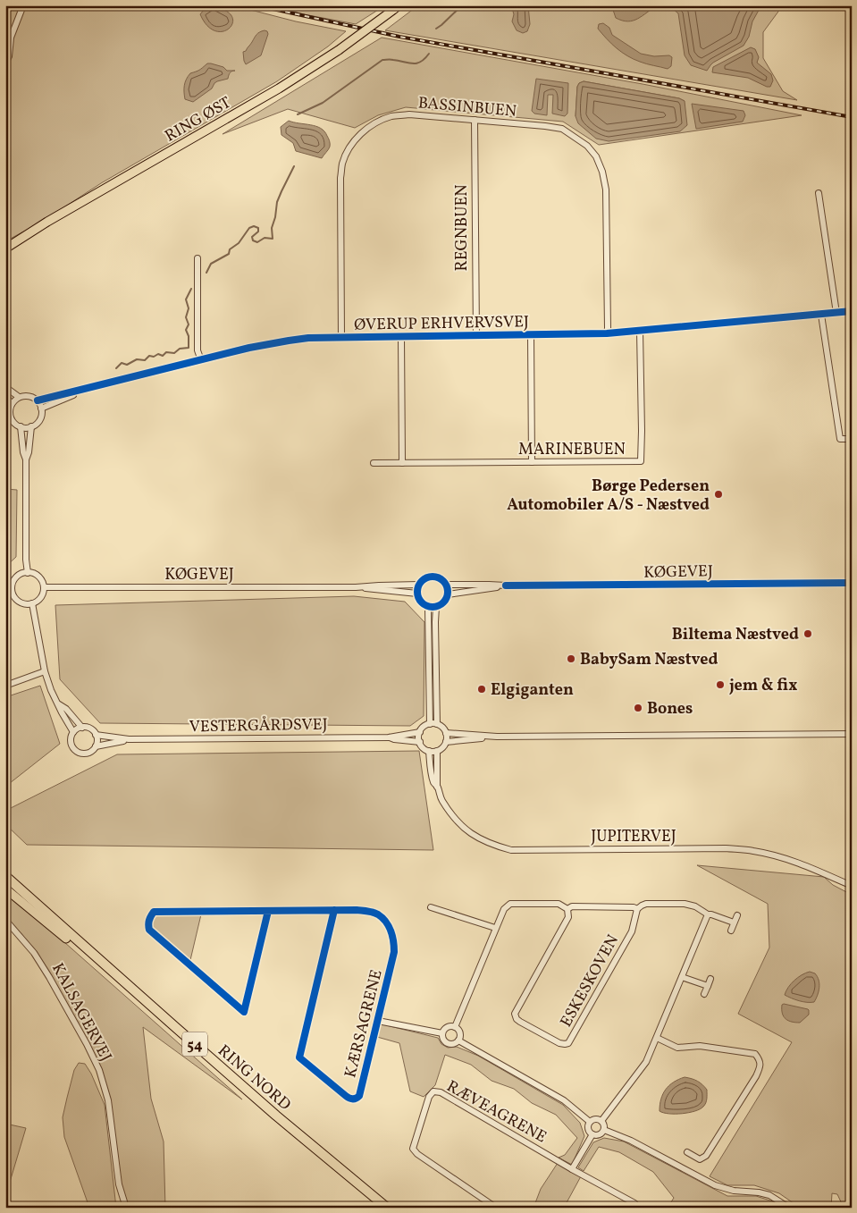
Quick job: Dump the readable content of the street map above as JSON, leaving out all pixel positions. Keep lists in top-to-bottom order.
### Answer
{
  "streets": {
    "highway": ["54", "RING NORD"],
    "main road": ["RING ØST"],
    "street": [
      "BASSINBUEN",
      "REGNBUEN",
      "ØVERUP ERHVERVSVEJ",
      "MARINEBUEN",
      "KØGEVEJ",
      "VESTERGÅRDSVEJ",
      "JUPITERVEJ",
      "ESKESKOVEN",
      "KALSAGERVEJ",
      "KÆRSAGRENE",
      "RÆVEAGRENE"
    ]
  },
  "crossings": [
    ["BASSINBUEN", "REGNBUEN"],
    ["BASSINBUEN", "ØVERUP ERHVERVSVEJ"],
    ["REGNBUEN", "ØVERUP ERHVERVSVEJ"],
    ["ØVERUP ERHVERVSVEJ", "MARINEBUEN"],
    ["VESTERGÅRDSVEJ", "JUPITERVEJ"]
  ],
  "places": [
    "Børge Pedersen Automobiler A/S - Næstved",
    "Biltema Næstved",
    "BabySam Næstved",
    "jem & fix",
    "Elgiganten",
    "Bones"
  ]
}
